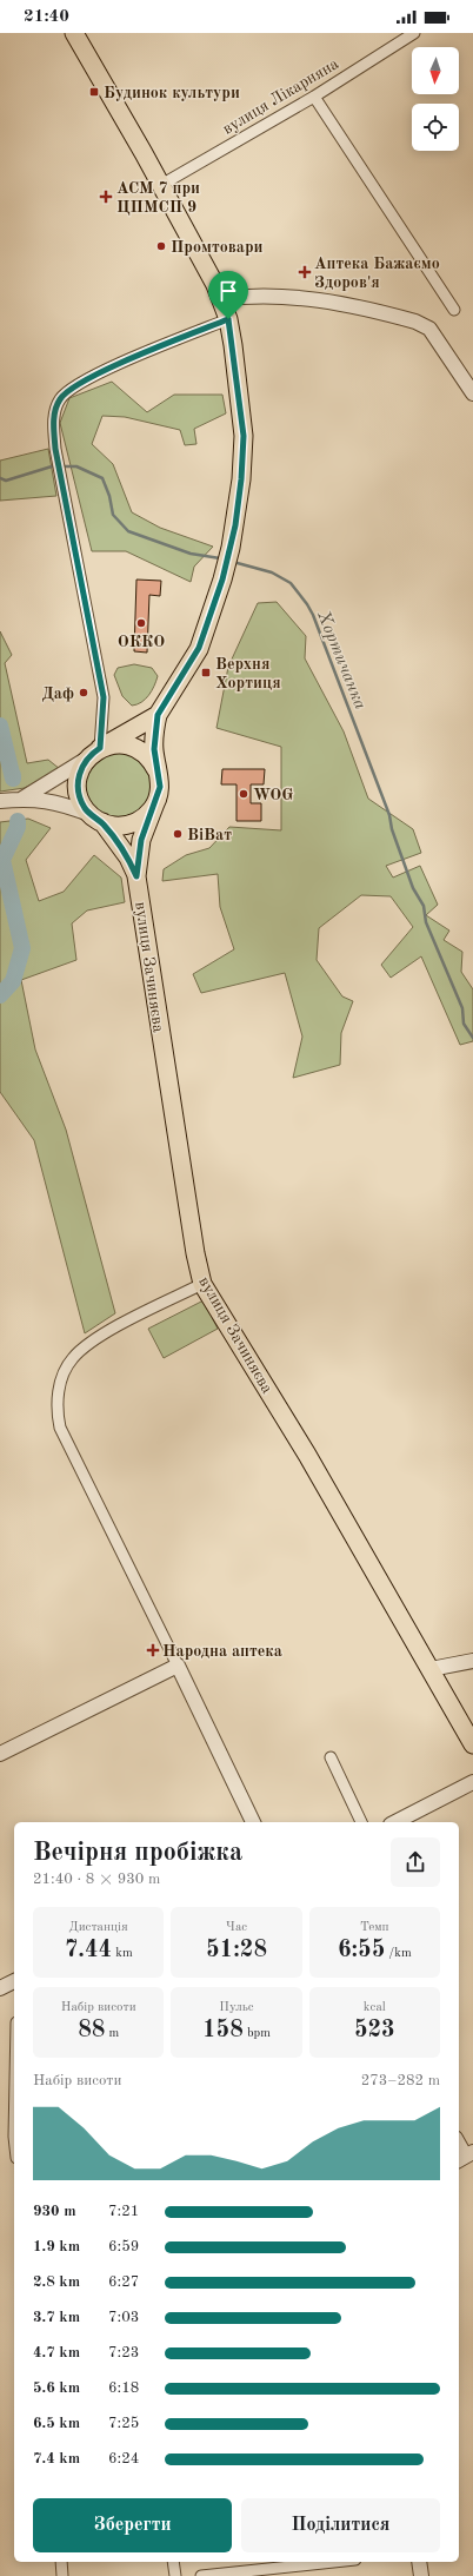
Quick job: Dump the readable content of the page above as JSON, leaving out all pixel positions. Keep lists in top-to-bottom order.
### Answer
{
  "streets": {
    "main road": ["вулиця Зачиняєва"],
    "street": ["вулиця Лікарняна"]
  },
  "water": ["Хортичанка"],
  "places": {
    "transit": ["Будинок культури", "Верхня Хортиця"],
    "health": ["АСМ 7 при ЦПМСП 9", "Аптека Бажаємо Здоров'я", "Народна аптека"],
    "other": [
      "Промтовари",
      "ОККО",
      "Даф",
      "WOG",
      "ВіВат"
    ]
  },
  "north": "bottom",
  "page": {
    "status": "21:40",
    "heading": ["Вечірня пробіжка", "21:40 · 8 × 930 m"],
    "stats": [
      ["Дистанція", "7.44 km"],
      ["Час", "51:28"],
      ["Темп", "6:55 /km"],
      ["Набір висоти", "88 m"],
      ["Пульс", "158 bpm"],
      ["kcal", "523"]
    ],
    "chart": ["Набір висоти", "273–282 m"],
    "list": [
      {
        "name": "930 m",
        "note": "7:21"
      },
      {
        "name": "1.9 km",
        "note": "6:59"
      },
      {
        "name": "2.8 km",
        "note": "6:27"
      },
      {
        "name": "3.7 km",
        "note": "7:03"
      },
      {
        "name": "4.7 km",
        "note": "7:23"
      },
      {
        "name": "5.6 km",
        "note": "6:18"
      },
      {
        "name": "6.5 km",
        "note": "7:25"
      },
      {
        "name": "7.4 km",
        "note": "6:24"
      }
    ],
    "buttons": ["Зберегти", "Поділитися"]
  }
}
